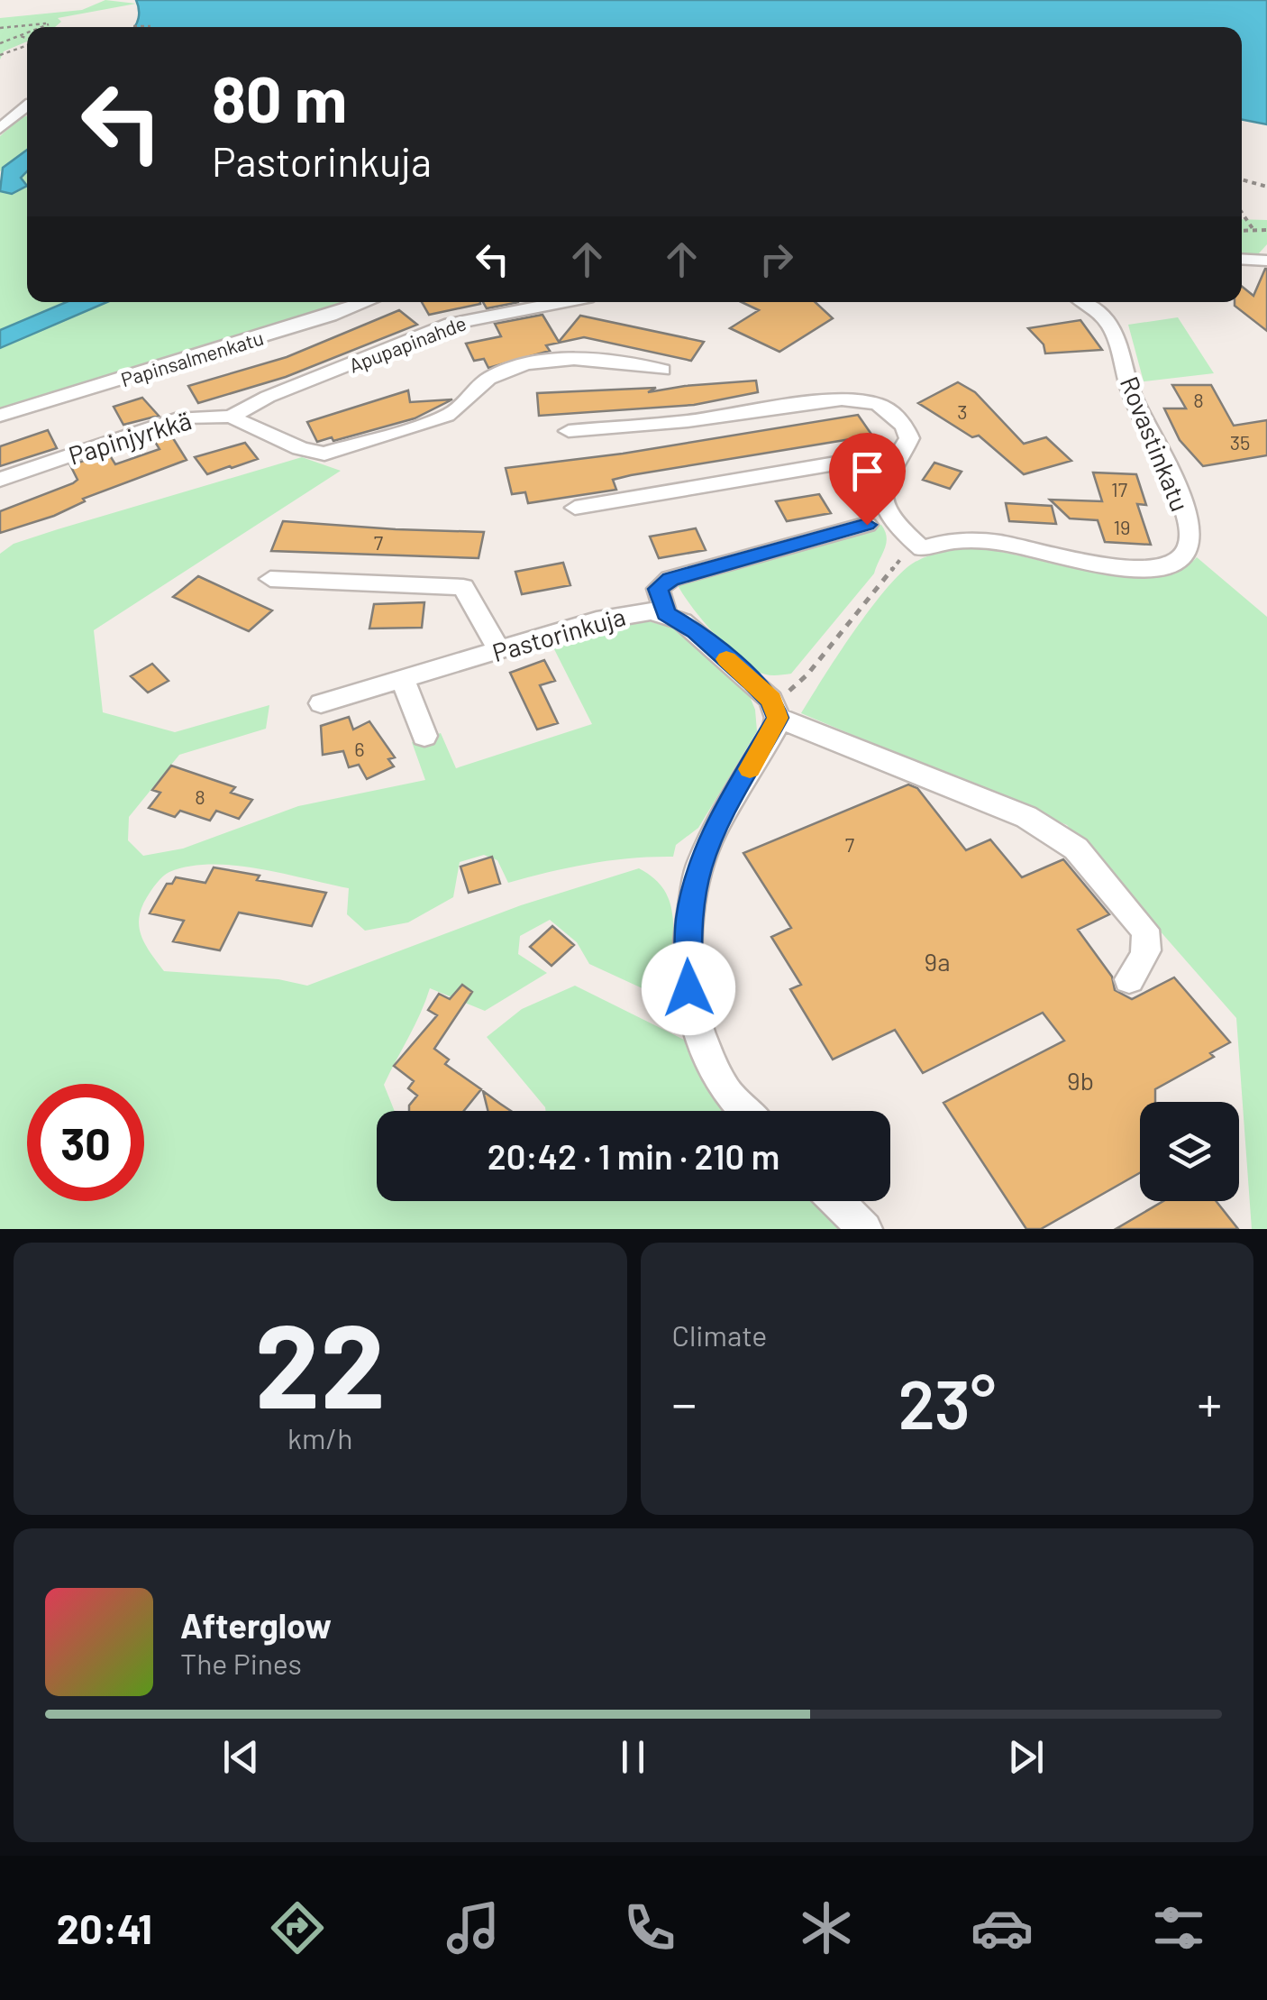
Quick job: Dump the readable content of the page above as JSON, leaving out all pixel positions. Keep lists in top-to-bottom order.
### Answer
{
  "streets": {
    "street": [
      "Apupapinahde",
      "Papinsalmenkatu",
      "Papinjyrkkä",
      "Rovastinkatu",
      "Pastorinkuja"
    ]
  },
  "crossings": [
    ["Apupapinahde", "Papinjyrkkä"]
  ],
  "house_numbers": [
    "8",
    "3",
    "35",
    "17",
    "19",
    "7",
    "6",
    "8",
    "7",
    "9a",
    "9b"
  ],
  "page": {
    "turn": ["80 m", "Pastorinkuja"],
    "limit": "30",
    "trip": "20:42 · 1 min · 210 m",
    "tile": [
      ["22", "km/h"],
      "Climate"
    ],
    "heat": ["−", "23°", "+"],
    "song": ["Afterglow", "The Pines"],
    "tabs": "20:41"
  }
}
